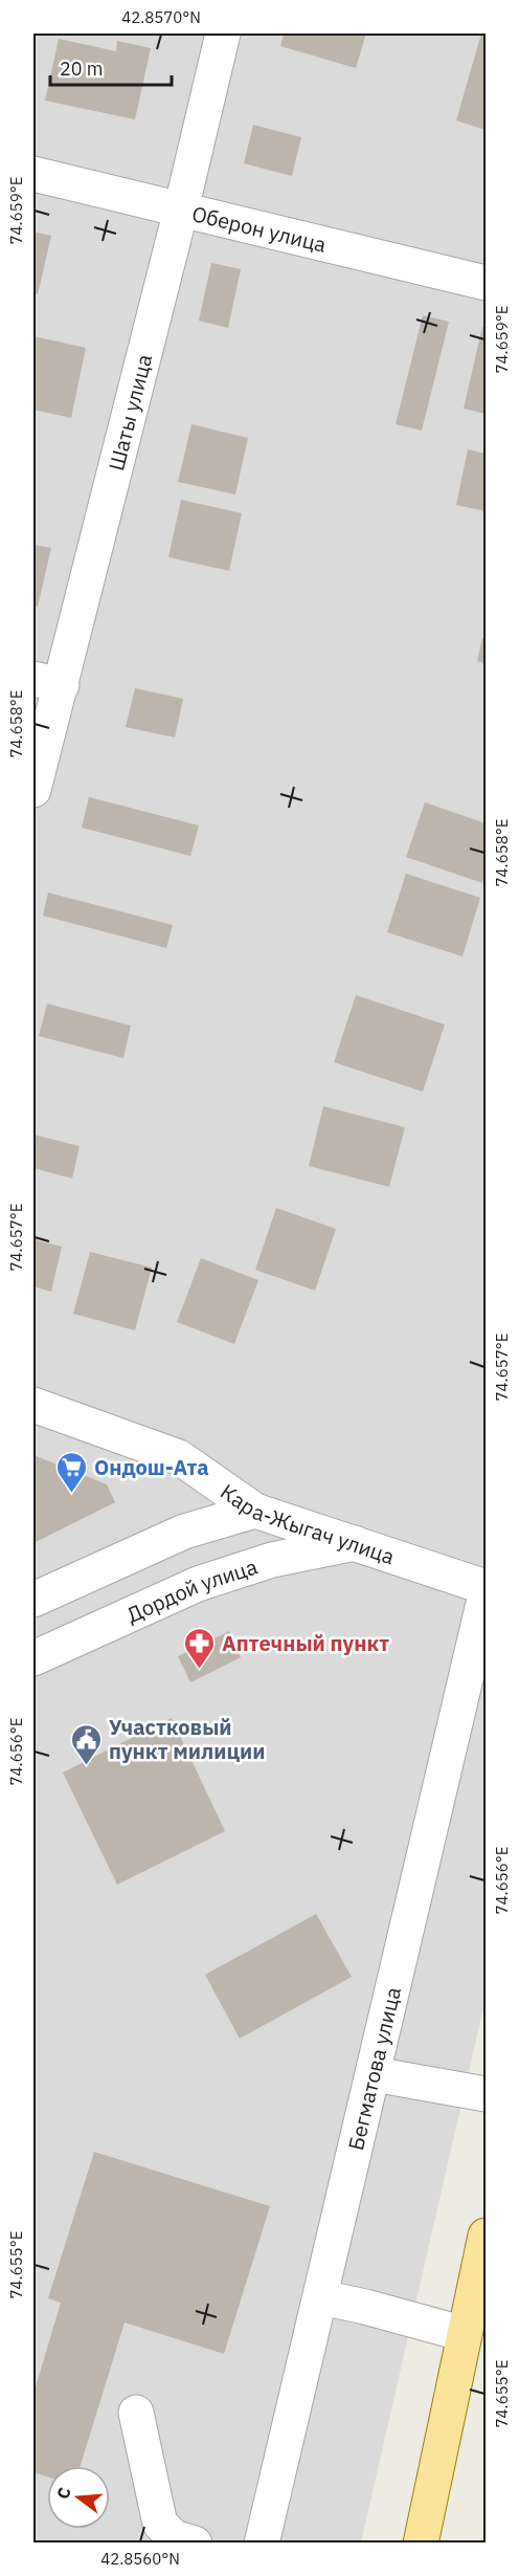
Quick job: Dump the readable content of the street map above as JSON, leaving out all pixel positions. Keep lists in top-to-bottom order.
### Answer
{
  "streets": {
    "street": [
      "Оберон улица",
      "Шаты улица",
      "Кара-Жыгач улица",
      "Дордой улица",
      "Бегматова улица"
    ]
  },
  "crossings": [
    ["Оберон улица", "Шаты улица"],
    ["Кара-Жыгач улица", "Дордой улица"]
  ],
  "places": {
    "supermarket": ["Ондош-Ата"],
    "pharmacy": ["Аптечный пункт"],
    "public building": ["Участковый пункт милиции"]
  },
  "scale_bar": "20 m",
  "north": "left",
  "coordinates": [
    "42.8570°N",
    "74.659°E",
    "74.658°E",
    "74.657°E",
    "74.656°E",
    "74.655°E",
    "42.8560°N"
  ]
}
